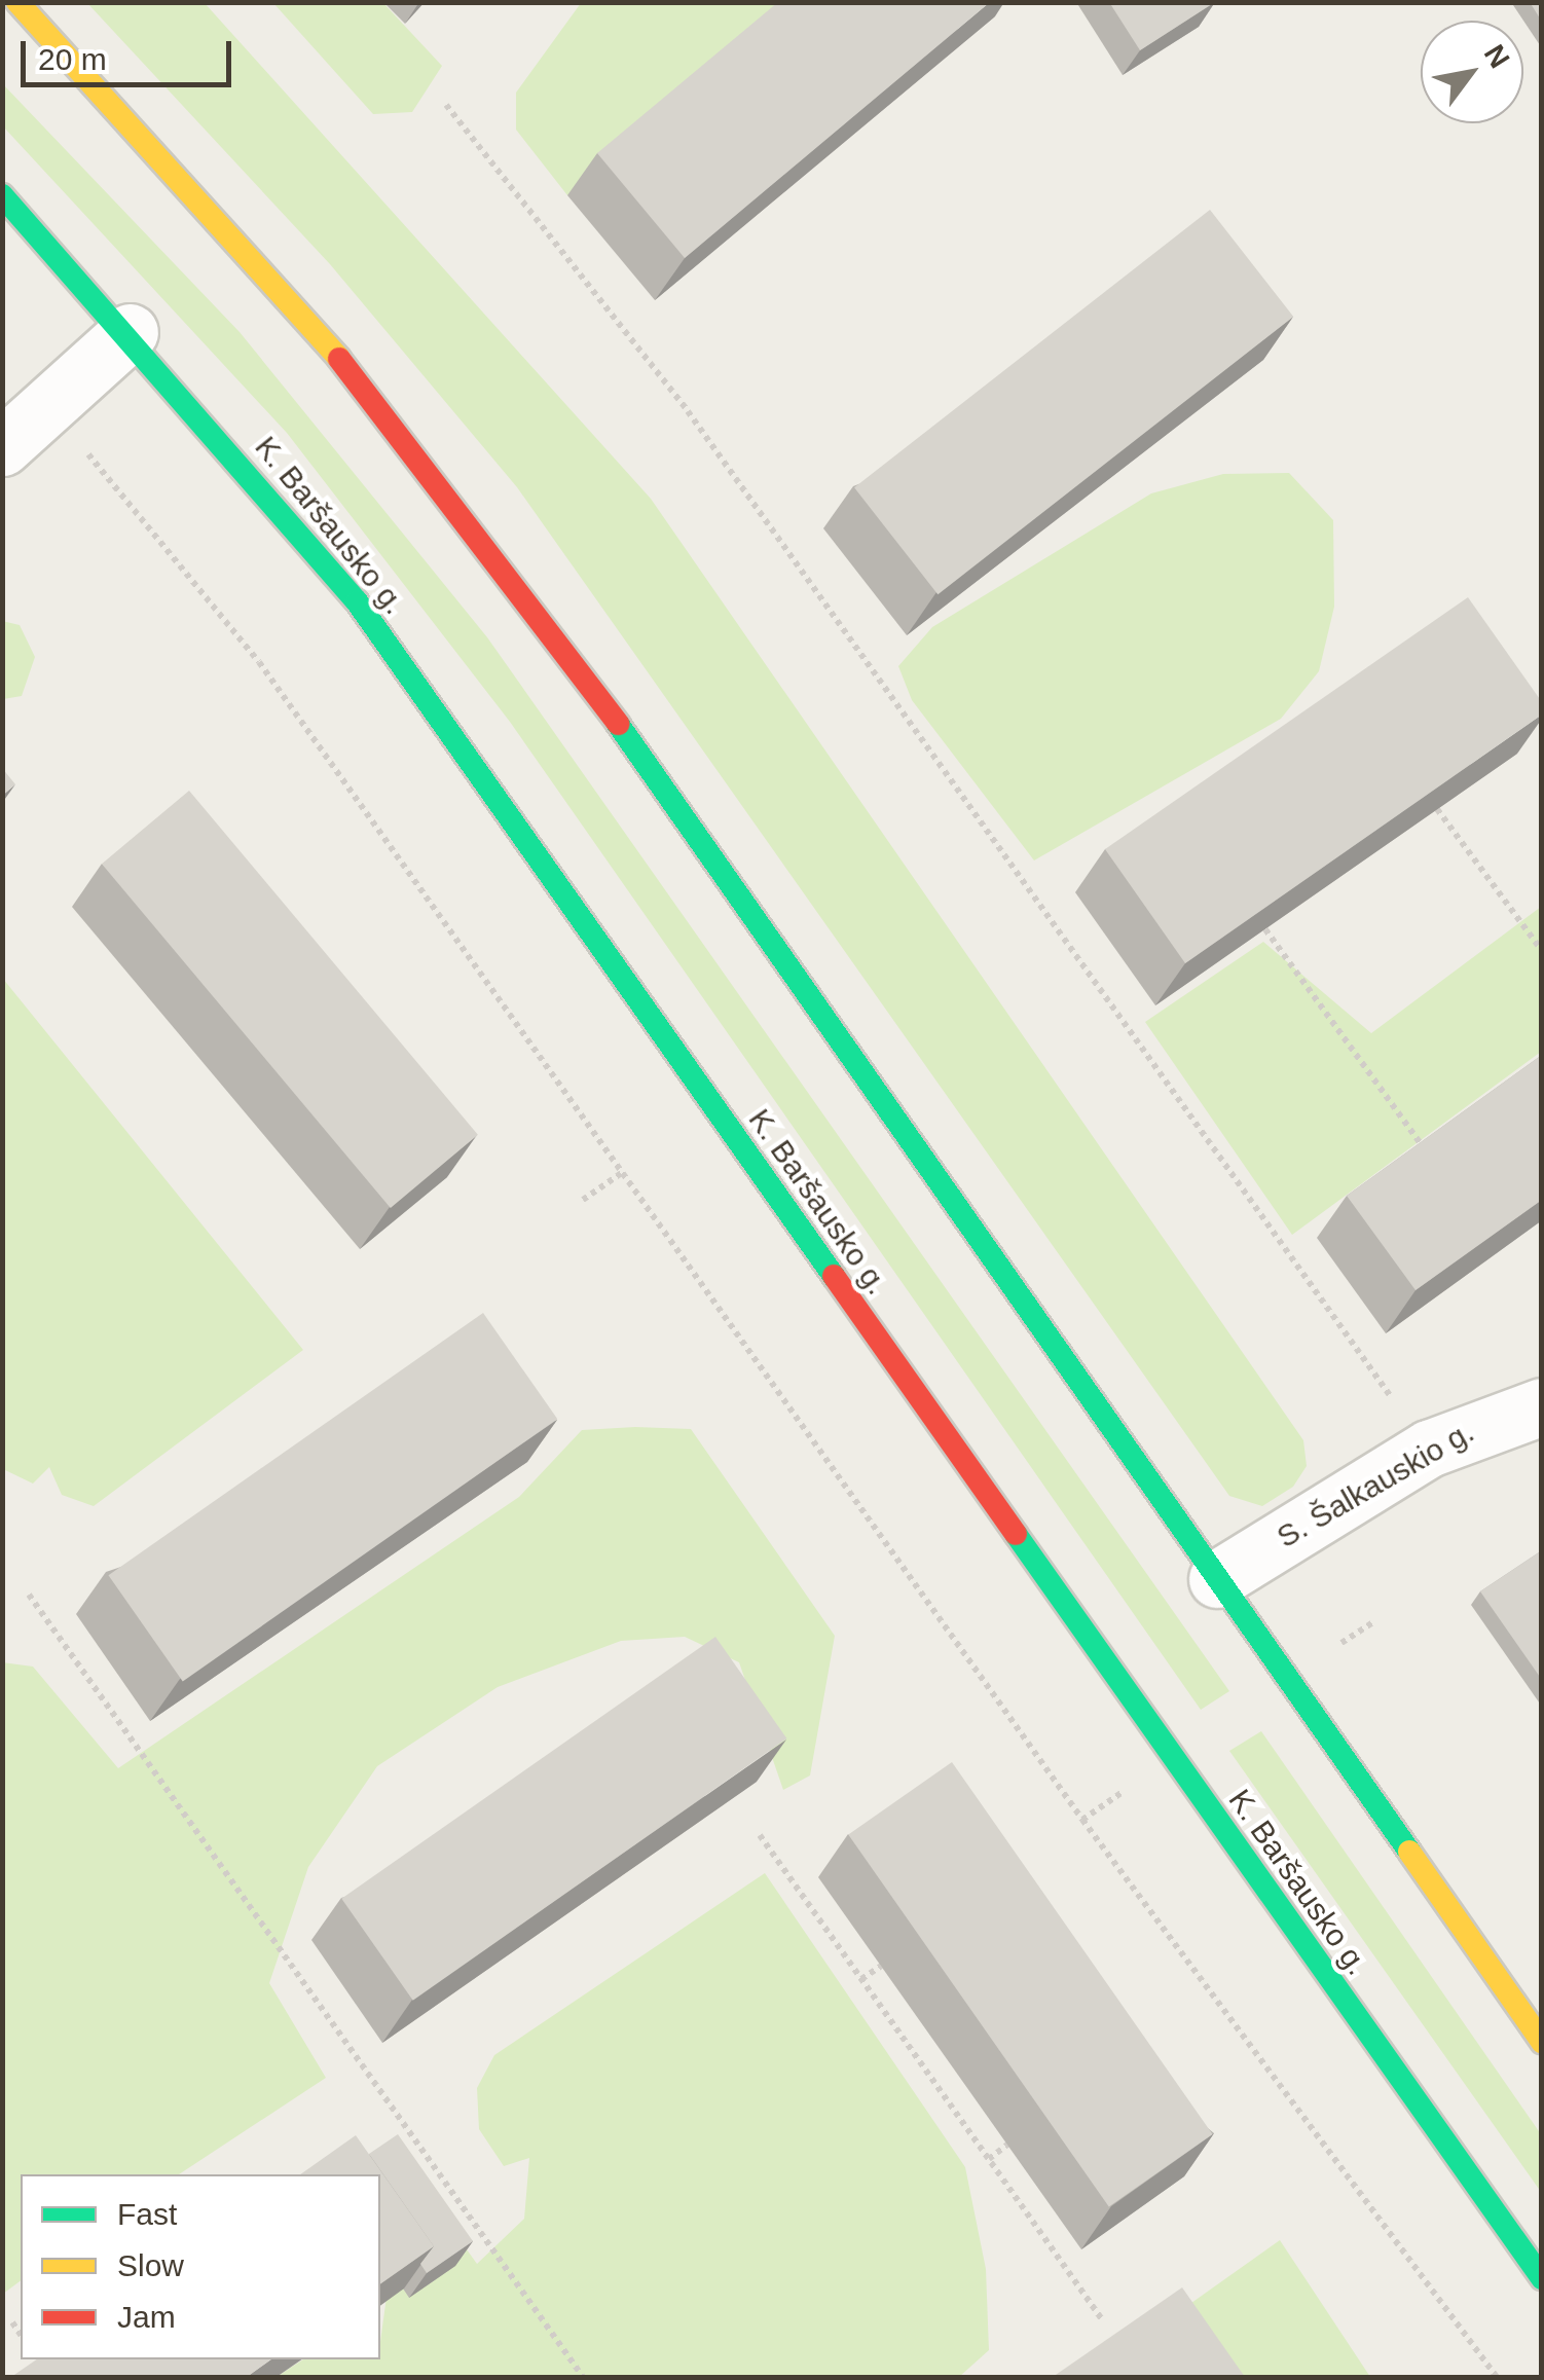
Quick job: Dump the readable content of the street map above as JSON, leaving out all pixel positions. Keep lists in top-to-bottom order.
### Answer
{
  "streets": {
    "main road": ["K. Baršausko g."],
    "street": ["S. Šalkauskio g."]
  },
  "legend": ["Fast", "Slow", "Jam"],
  "scale_bar": "20 m",
  "north": "top right"
}
